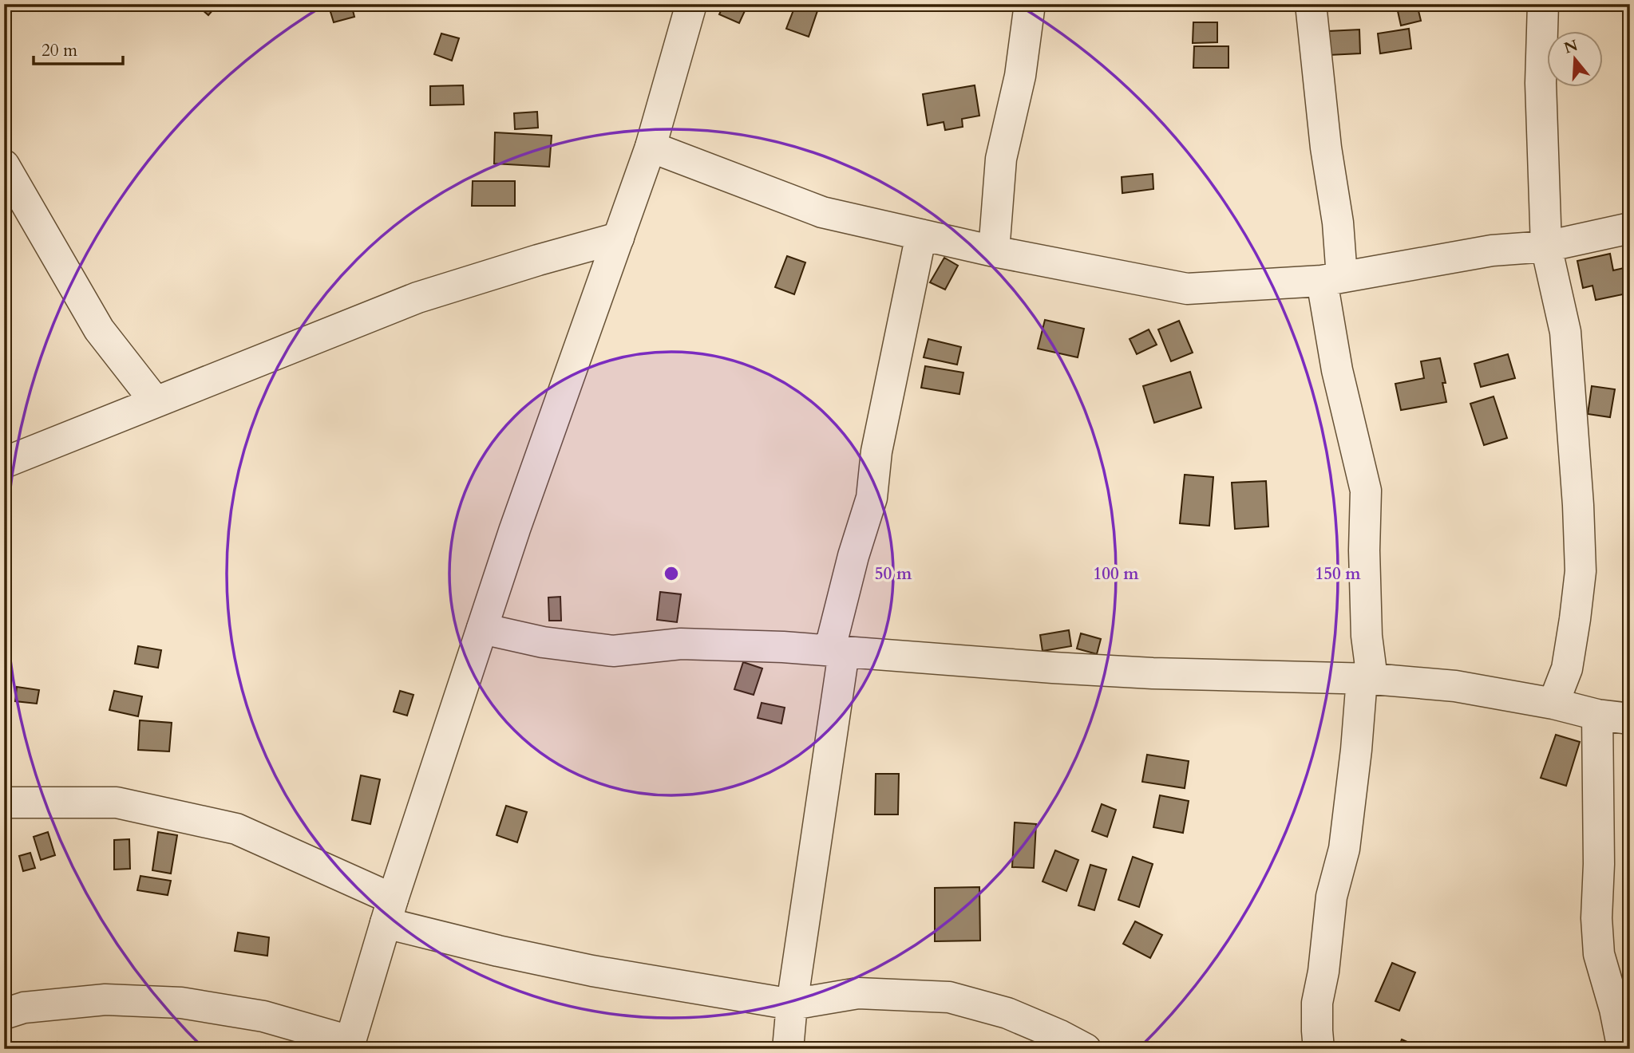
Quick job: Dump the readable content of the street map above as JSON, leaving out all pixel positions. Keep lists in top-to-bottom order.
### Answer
{
  "scale_bar": "20 m",
  "north": "top",
  "rings": ["50 m", "100 m", "150 m"]
}
